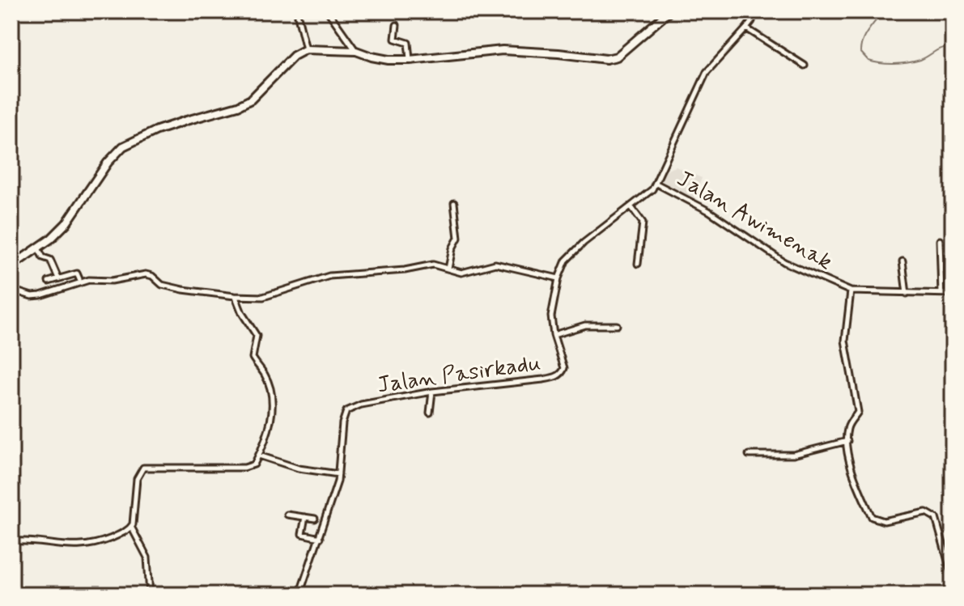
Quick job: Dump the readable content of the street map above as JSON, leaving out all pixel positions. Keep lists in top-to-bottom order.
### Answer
{
  "streets": {
    "street": ["Jalan Awimenak", "Jalan Pasirkadu"]
  },
  "crossings": [
    ["Jalan Awimenak", "Jalan Pasirkadu"]
  ]
}
